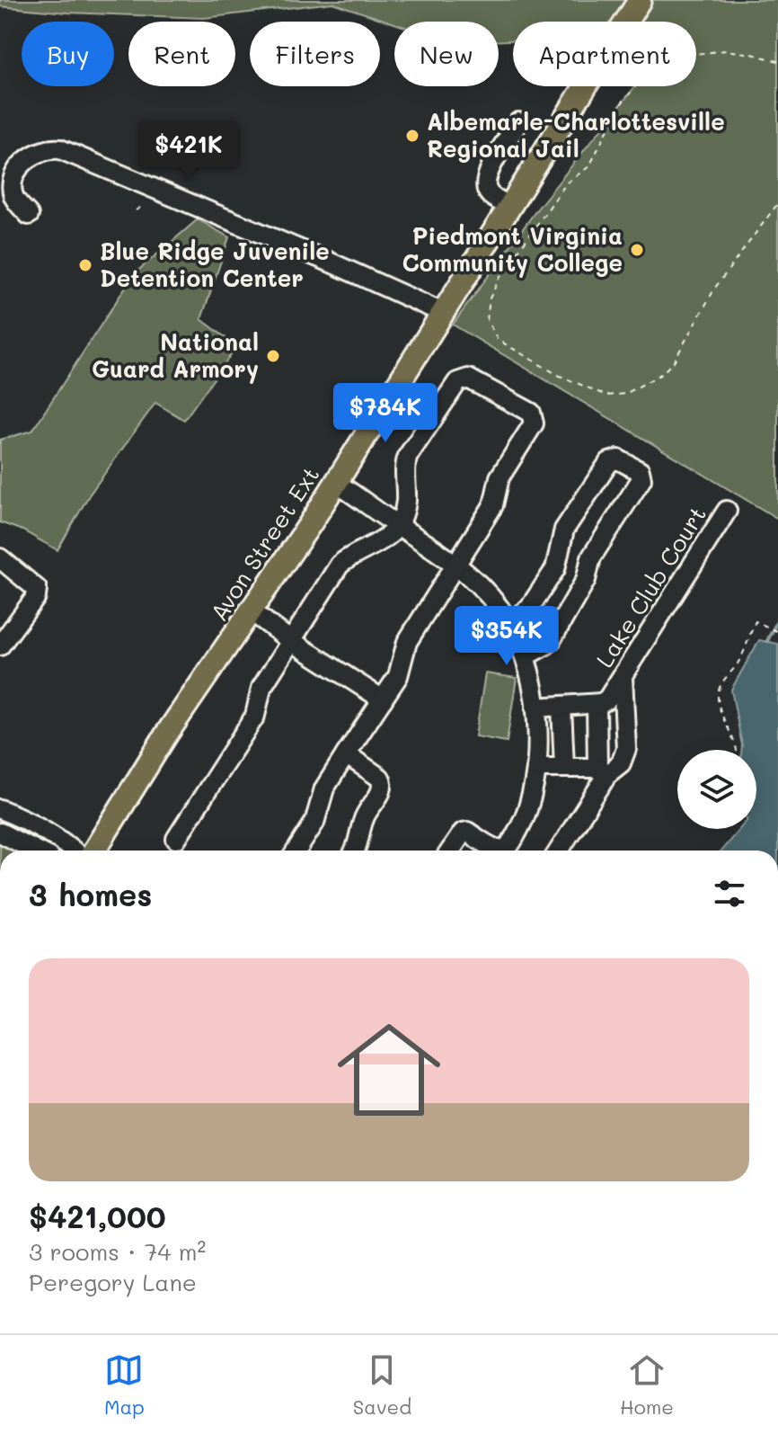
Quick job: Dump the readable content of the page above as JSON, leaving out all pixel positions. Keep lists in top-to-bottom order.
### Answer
{
  "streets": {
    "main road": ["Avon Street Ext"],
    "street": ["Lake Club Court"]
  },
  "places": [
    "Albemarle-Charlottesville Regional Jail",
    "Piedmont Virginia Community College",
    "Blue Ridge Juvenile Detention Center",
    "National Guard Armory"
  ],
  "page": {
    "chip": [
      "Buy",
      "Rent",
      "Filters",
      "New",
      "Apartment"
    ],
    "price": ["$421K", "$784K", "$354K"],
    "heading": "3 homes",
    "list": [
      {
        "name": "$421,000",
        "note": "3 rooms · 74 m² · Peregory Lane"
      }
    ],
    "tabs": ["Map", "Saved", "Home"]
  }
}
